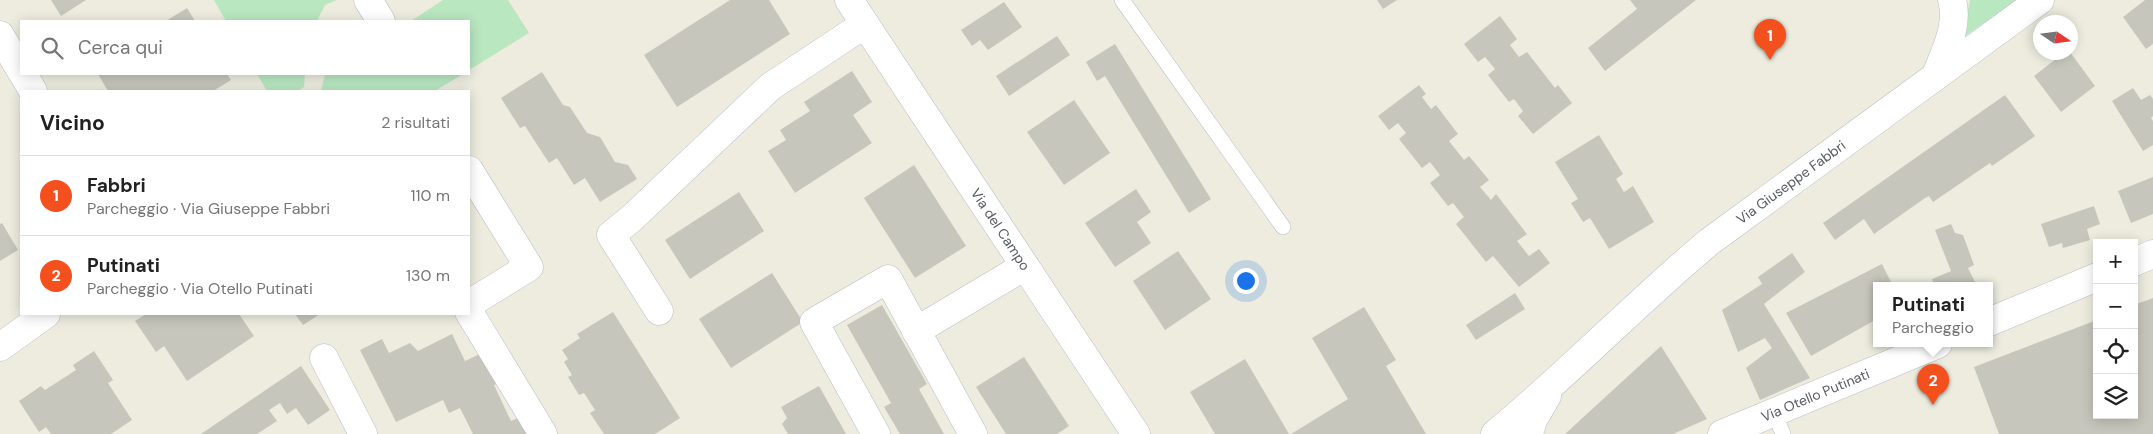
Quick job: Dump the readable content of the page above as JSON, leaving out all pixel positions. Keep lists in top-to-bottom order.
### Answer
{
  "streets": {
    "street": ["Via Giuseppe Fabbri", "Via del Campo", "Via Otello Putinati"]
  },
  "north": "right",
  "page": {
    "pins": ["1", "2"],
    "search": "Cerca qui",
    "heading": ["Vicino", "2 risultati"],
    "list": [
      {
        "mark": "1",
        "name": "Fabbri",
        "note": "Parcheggio · Via Giuseppe Fabbri",
        "value": "110 m"
      },
      {
        "mark": "2",
        "name": "Putinati",
        "note": "Parcheggio · Via Otello Putinati",
        "value": "130 m"
      }
    ],
    "map_buttons": ["+", "−"],
    "popup": ["Putinati", "Parcheggio"]
  }
}
